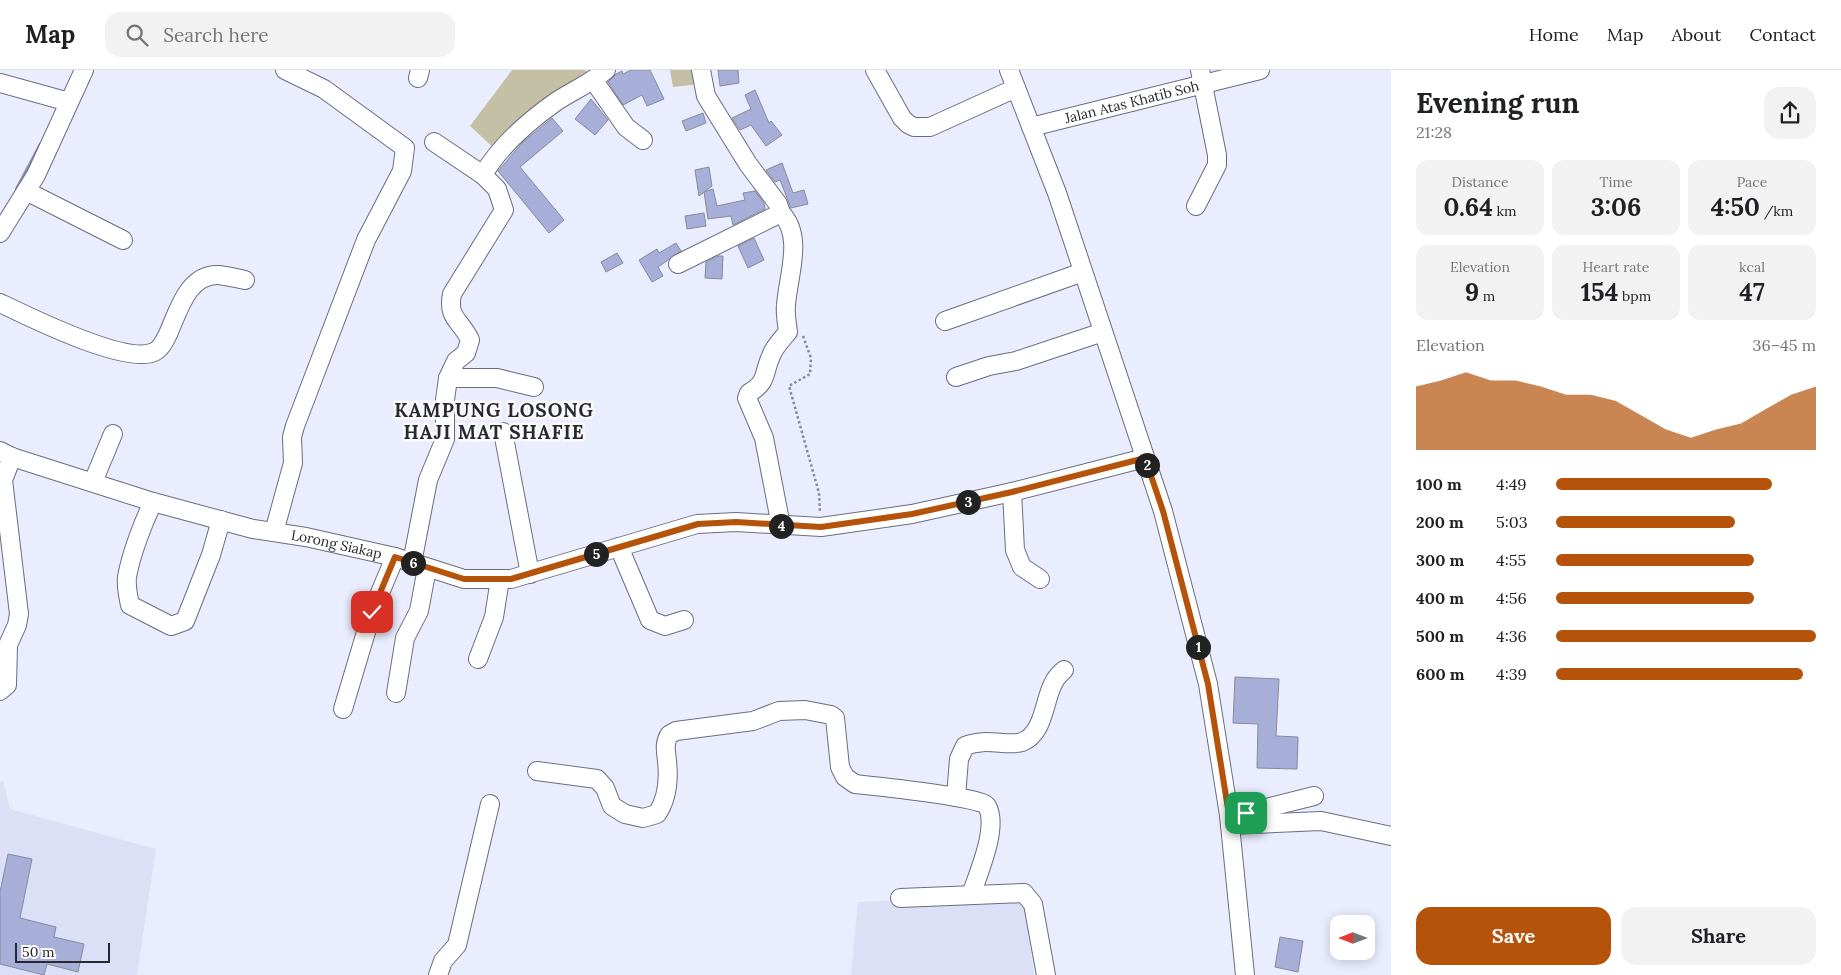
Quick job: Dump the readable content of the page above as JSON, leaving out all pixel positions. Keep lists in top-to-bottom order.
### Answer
{
  "streets": {
    "street": ["Jalan Atas Khatib Soh", "Lorong Siakap"]
  },
  "districts": ["KAMPUNG LOSONG HAJI MAT SHAFIE"],
  "scale_bar": "50 m",
  "north": "left",
  "page": {
    "header": "Map",
    "search": "Search here",
    "nav": [
      "Home",
      "Map",
      "About",
      "Contact"
    ],
    "heading": ["Evening run", "21:28"],
    "stats": [
      ["Distance", "0.64 km"],
      ["Time", "3:06"],
      ["Pace", "4:50 /km"],
      ["Elevation", "9 m"],
      ["Heart rate", "154 bpm"],
      ["kcal", "47"]
    ],
    "chart": ["Elevation", "36–45 m"],
    "pins": [
      "2",
      "3",
      "4",
      "5",
      "6",
      "1"
    ],
    "list": [
      {
        "name": "100 m",
        "note": "4:49"
      },
      {
        "name": "200 m",
        "note": "5:03"
      },
      {
        "name": "300 m",
        "note": "4:55"
      },
      {
        "name": "400 m",
        "note": "4:56"
      },
      {
        "name": "500 m",
        "note": "4:36"
      },
      {
        "name": "600 m",
        "note": "4:39"
      }
    ],
    "buttons": ["Save", "Share"],
    "scale": "50 m"
  }
}
